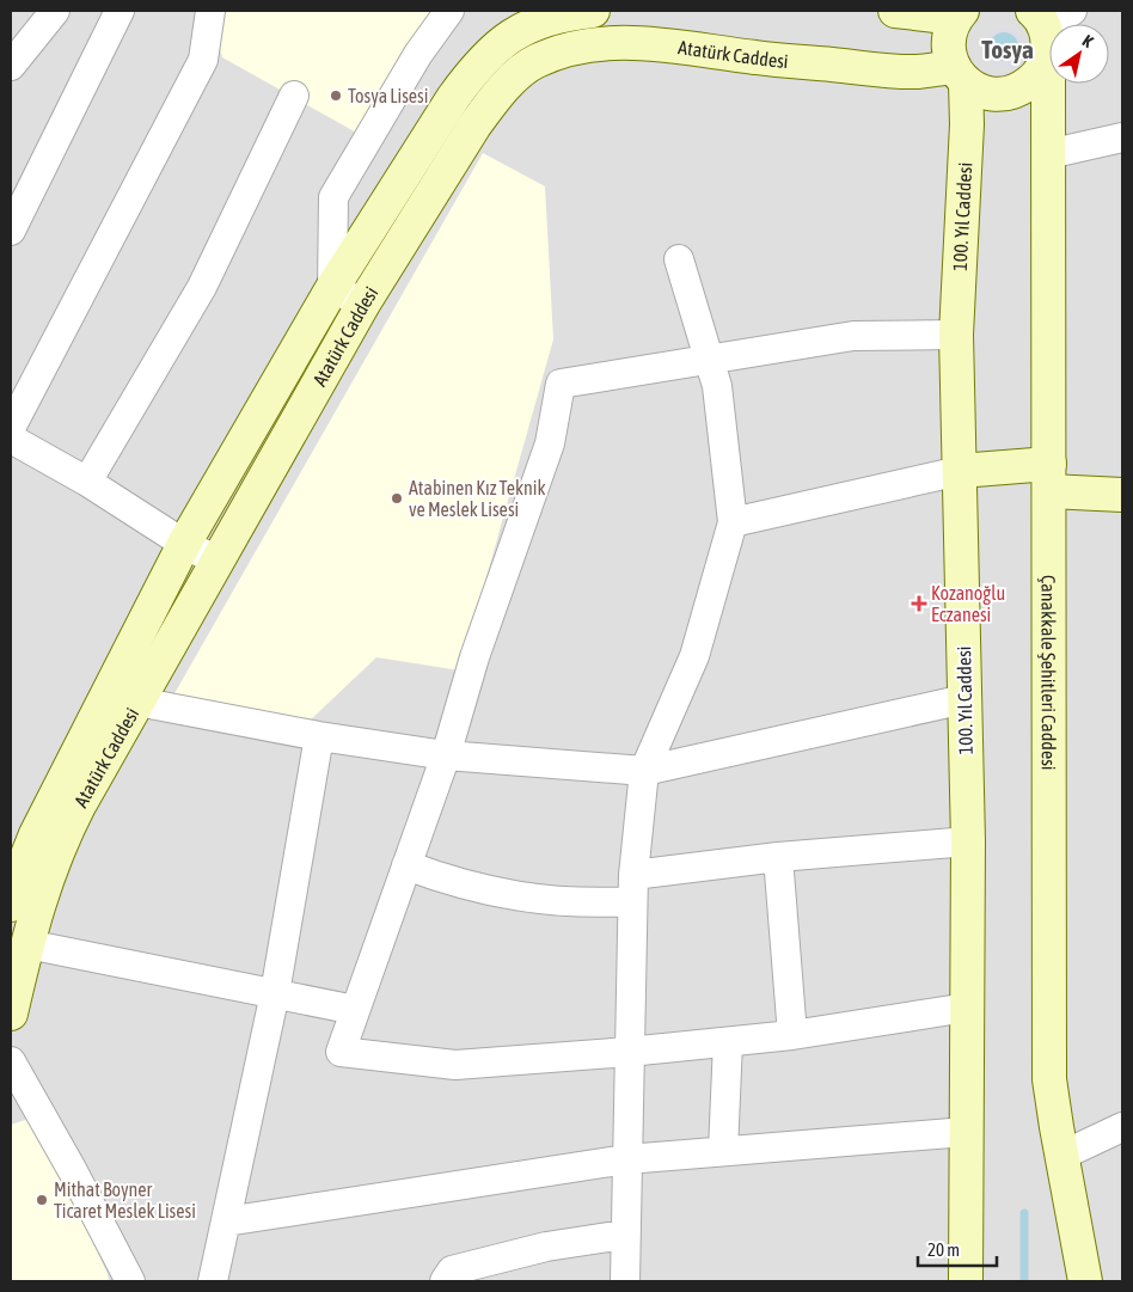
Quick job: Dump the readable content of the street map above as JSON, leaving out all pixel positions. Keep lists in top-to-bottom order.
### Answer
{
  "streets": {
    "main road": ["Atatürk Caddesi", "100. Yıl Caddesi", "Çanakkale Şehitleri Caddesi"]
  },
  "crossings": [
    ["Atatürk Caddesi", "100. Yıl Caddesi"]
  ],
  "districts": ["Tosya"],
  "places": {
    "other": ["Tosya Lisesi", "Atabinen Kız Teknik ve Meslek Lisesi", "Mithat Boyner Ticaret Meslek Lisesi"],
    "health": ["Kozanoğlu Eczanesi"]
  },
  "scale_bar": "20 m",
  "north": "top right"
}
